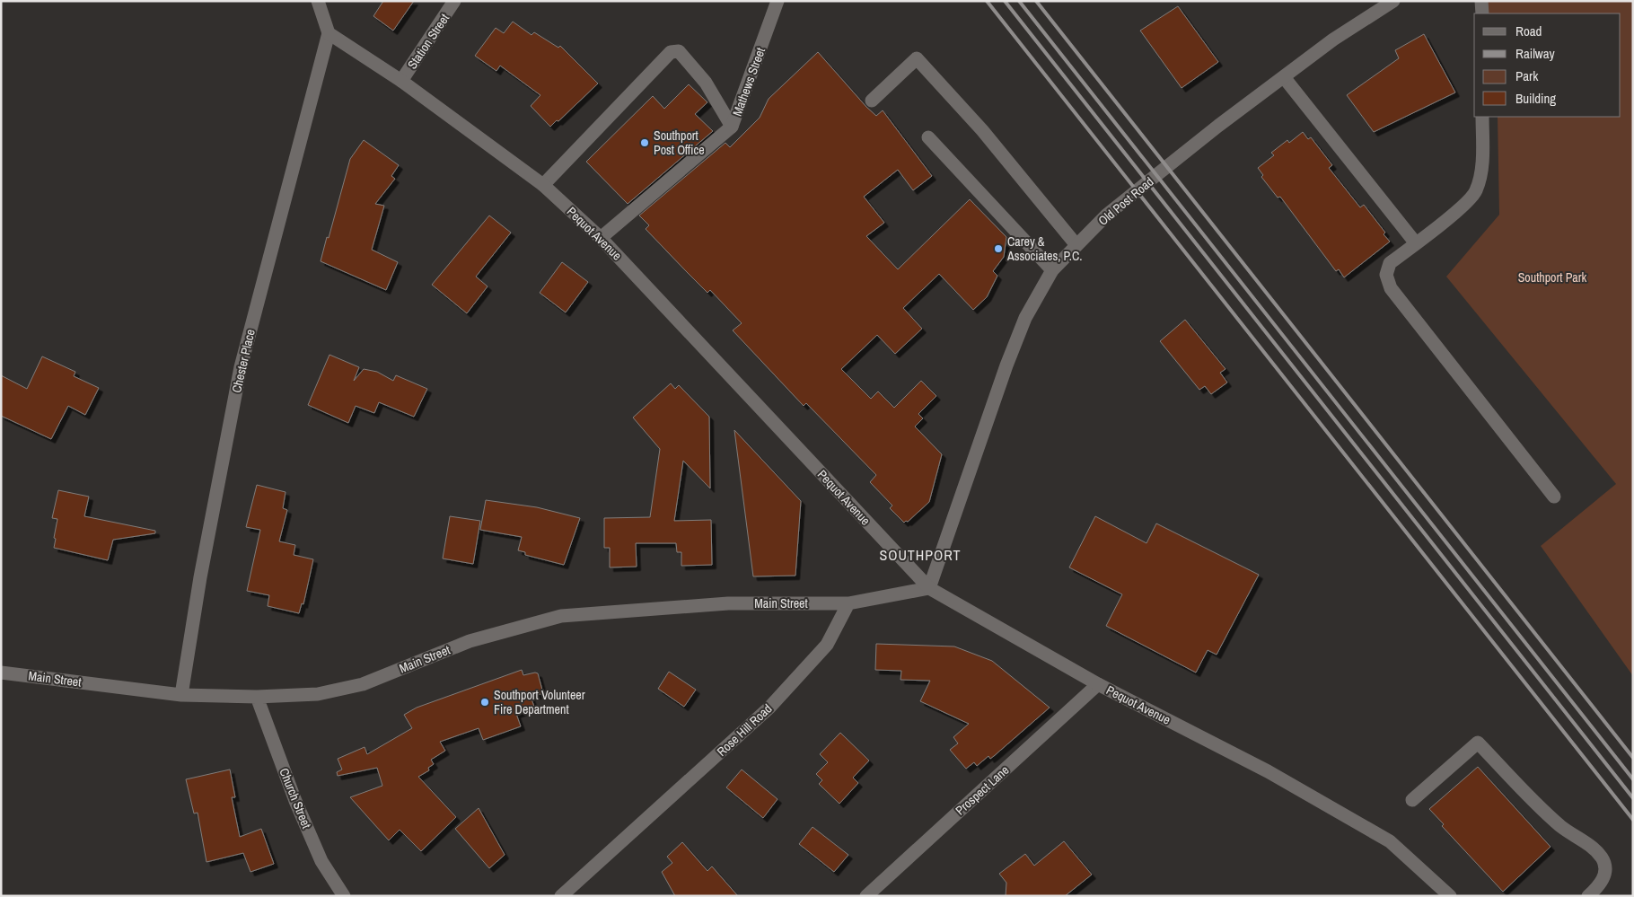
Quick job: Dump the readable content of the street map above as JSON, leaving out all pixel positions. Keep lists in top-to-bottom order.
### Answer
{
  "streets": {
    "street": [
      "Station Street",
      "Mathews Street",
      "Old Post Road",
      "Pequot Avenue",
      "Chester Place",
      "Main Street",
      "Rose Hill Road",
      "Prospect Lane",
      "Church Street"
    ]
  },
  "crossings": [
    ["Station Street", "Pequot Avenue"],
    ["Mathews Street", "Pequot Avenue"],
    ["Old Post Road", "Pequot Avenue"],
    ["Pequot Avenue", "Chester Place"],
    ["Pequot Avenue", "Prospect Lane"],
    ["Chester Place", "Main Street"],
    ["Main Street", "Rose Hill Road"],
    ["Main Street", "Church Street"]
  ],
  "districts": ["SOUTHPORT"],
  "parks": ["Southport Park"],
  "places": ["Southport Post Office", "Carey & Associates, P.C.", "Southport Volunteer Fire Department"],
  "legend": [
    "Road",
    "Railway",
    "Park",
    "Building"
  ]
}
